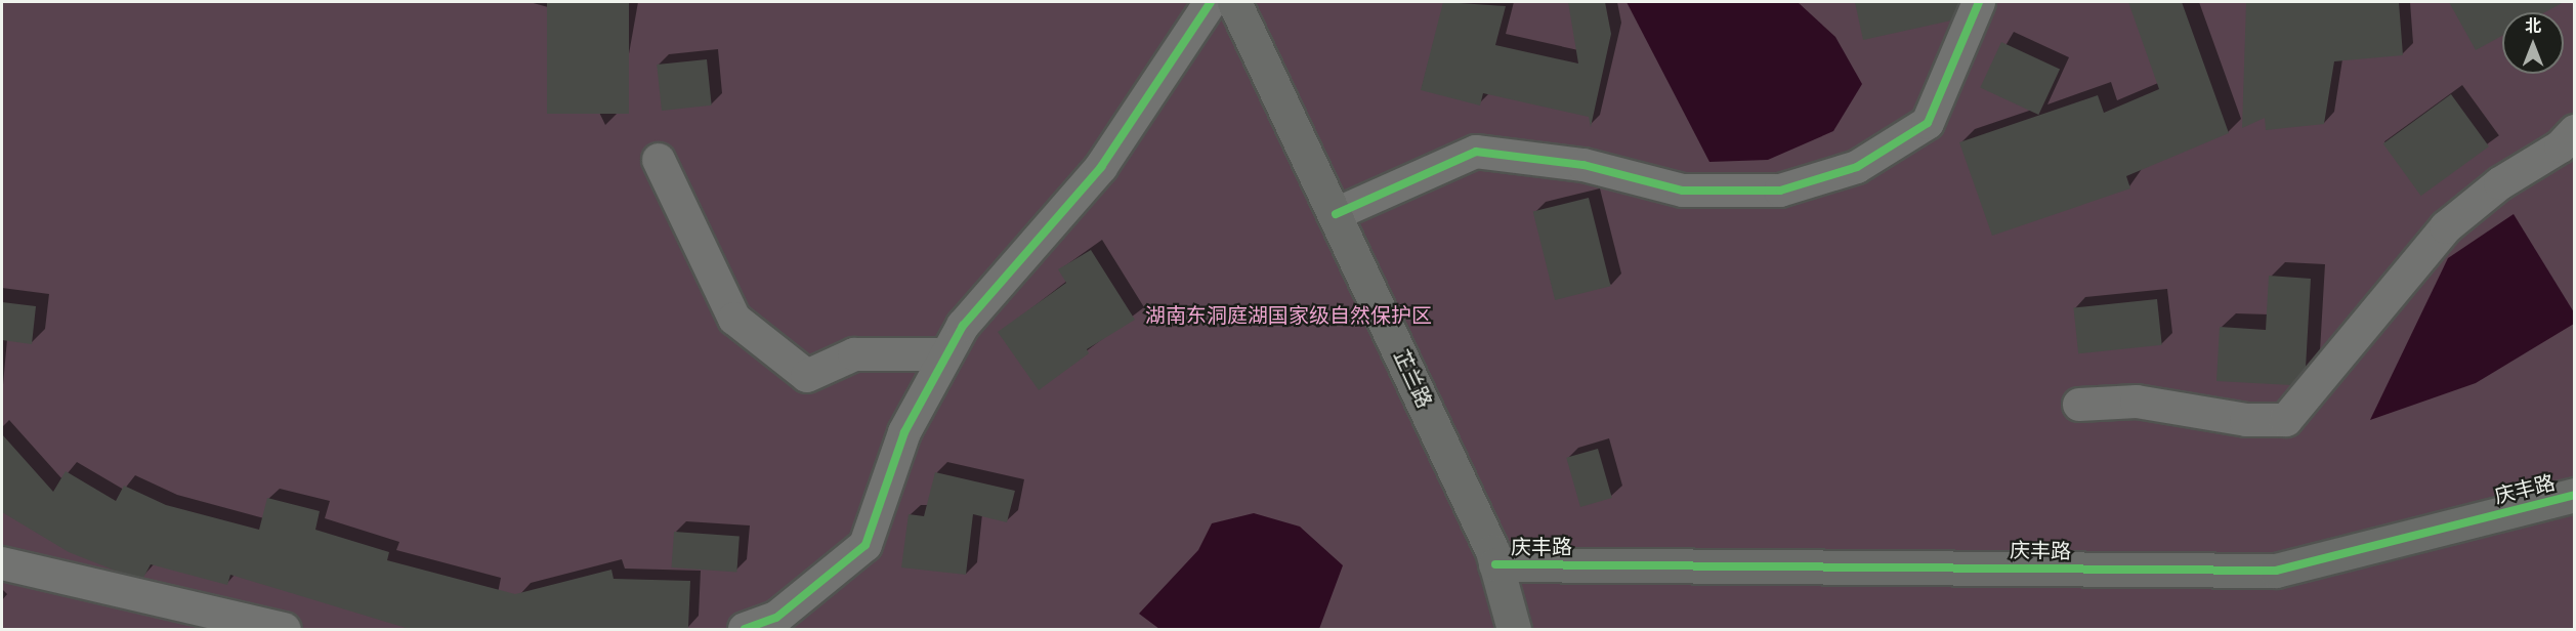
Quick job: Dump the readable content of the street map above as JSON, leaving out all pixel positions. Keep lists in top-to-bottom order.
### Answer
{
  "streets": {
    "street": ["芷兰路", "庆丰路"]
  },
  "crossings": [
    ["芷兰路", "庆丰路"]
  ],
  "parks": ["湖南东洞庭湖国家级自然保护区"],
  "north": "top"
}
